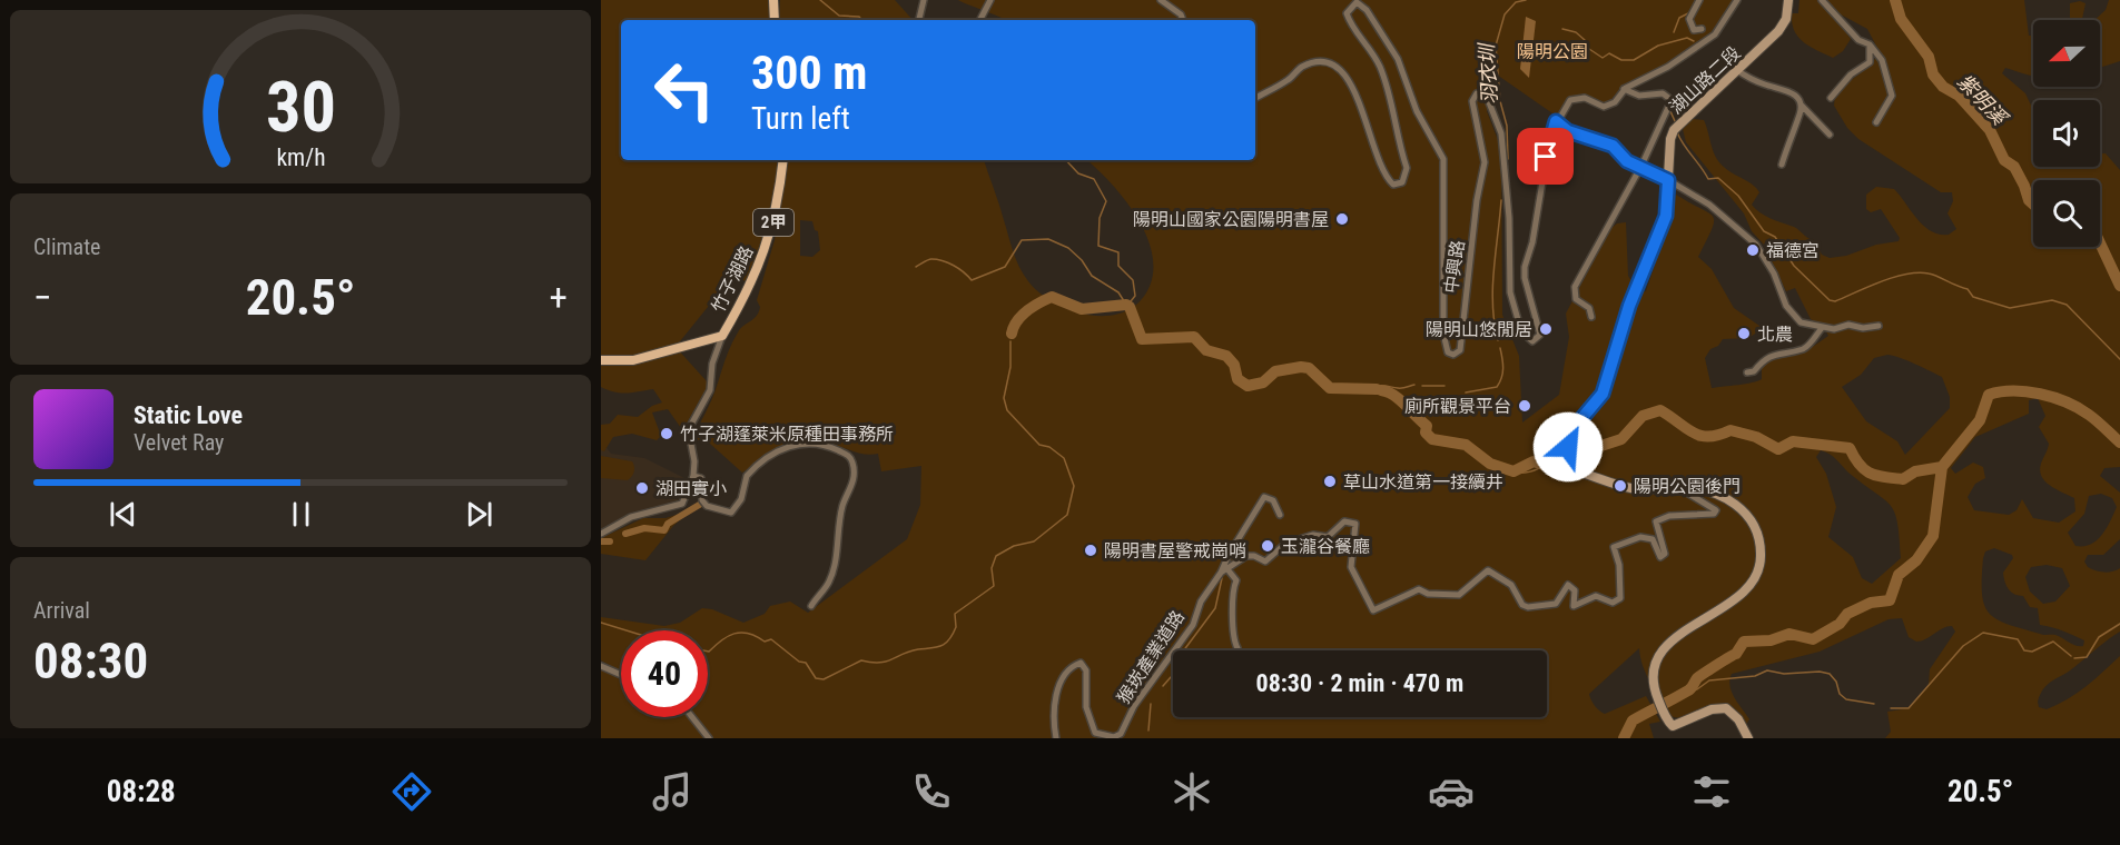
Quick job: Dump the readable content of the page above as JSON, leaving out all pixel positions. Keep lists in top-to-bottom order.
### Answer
{
  "streets": {
    "main road": ["2甲", "竹子湖路"],
    "street": ["湖山路二段", "中興路", "猴崁產業道路"]
  },
  "crossings": [
    ["湖山路二段", "猴崁產業道路"]
  ],
  "water": ["羽衣圳", "紫明溪"],
  "parks": ["陽明公園"],
  "places": [
    "陽明山國家公園陽明書屋",
    "福德宮",
    "陽明山悠閒居",
    "北農",
    "廁所觀景平台",
    "竹子湖蓬萊米原種田事務所",
    "草山水道第一接續井",
    "陽明公園後門",
    "湖田實小",
    "玉瀧谷餐廳",
    "陽明書屋警戒崗哨"
  ],
  "north": "left",
  "page": {
    "turn": ["300 m", "Turn left"],
    "tile": [
      "Climate",
      ["Arrival", "08:30"]
    ],
    "heat": ["−", "20.5°", "+"],
    "song": ["Static Love", "Velvet Ray"],
    "limit": "40",
    "trip": "08:30 · 2 min · 470 m",
    "tabs": ["08:28", "20.5°"],
    "gauge": ["30", "km/h"]
  }
}
